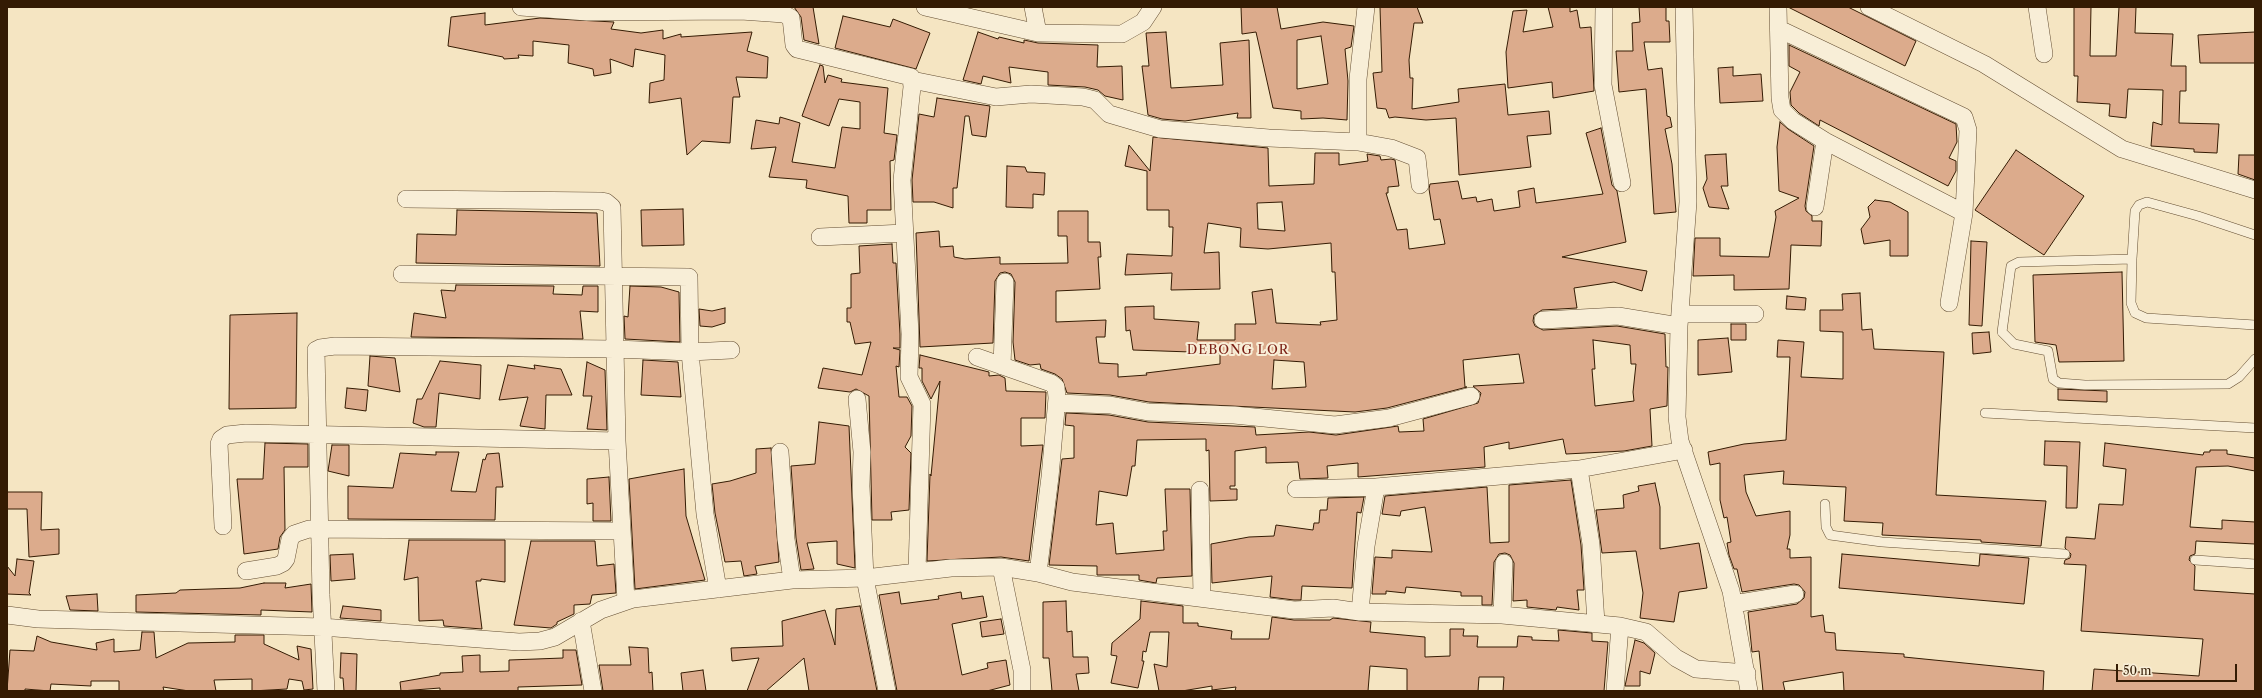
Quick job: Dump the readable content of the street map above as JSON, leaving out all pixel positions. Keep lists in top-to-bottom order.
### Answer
{
  "districts": ["DEBONG LOR"],
  "scale_bar": "50 m"
}
